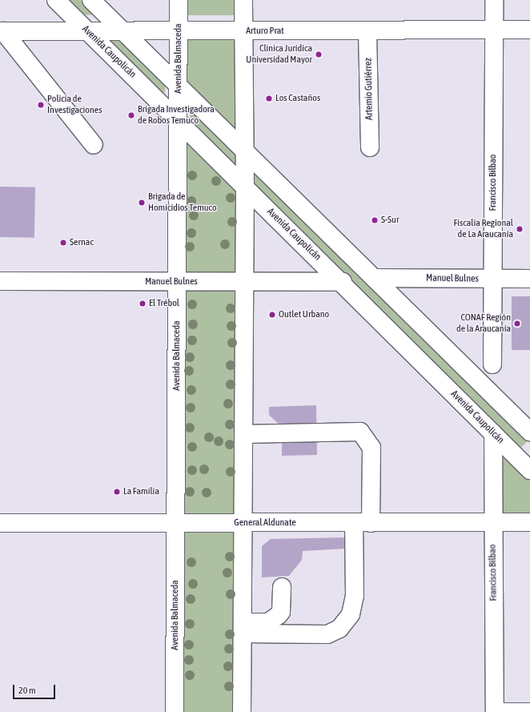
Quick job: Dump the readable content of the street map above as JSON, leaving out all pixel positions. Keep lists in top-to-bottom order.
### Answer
{
  "streets": {
    "main road": [
      "Arturo Prat",
      "Avenida Caupolicán",
      "Avenida Balmaceda",
      "Artemio Gutiérrez",
      "Francisco Bilbao",
      "Manuel Bulnes",
      "General Aldunate"
    ]
  },
  "crossings": [
    ["Arturo Prat", "Avenida Caupolicán"],
    ["Arturo Prat", "Avenida Balmaceda"],
    ["Arturo Prat", "Artemio Gutiérrez"],
    ["Arturo Prat", "Francisco Bilbao"],
    ["Avenida Caupolicán", "Avenida Balmaceda"],
    ["Avenida Caupolicán", "Francisco Bilbao"],
    ["Avenida Caupolicán", "Manuel Bulnes"],
    ["Avenida Balmaceda", "Manuel Bulnes"],
    ["Avenida Balmaceda", "General Aldunate"],
    ["Francisco Bilbao", "Manuel Bulnes"],
    ["Francisco Bilbao", "General Aldunate"]
  ],
  "places": [
    "Clínica Jurídica Universidad Mayor",
    "Los Castaños",
    "Policía de Investigaciones",
    "Brigada Investigadora de Robos Temuco",
    "Brigada de Homicidios Temuco",
    "S-Sur",
    "Fiscalía Regional de La Araucanía",
    "Sernac",
    "El Trébol",
    "Outlet Urbano",
    "CONAF Región de la Araucanía",
    "La Familia"
  ],
  "scale_bar": "20 m"
}
